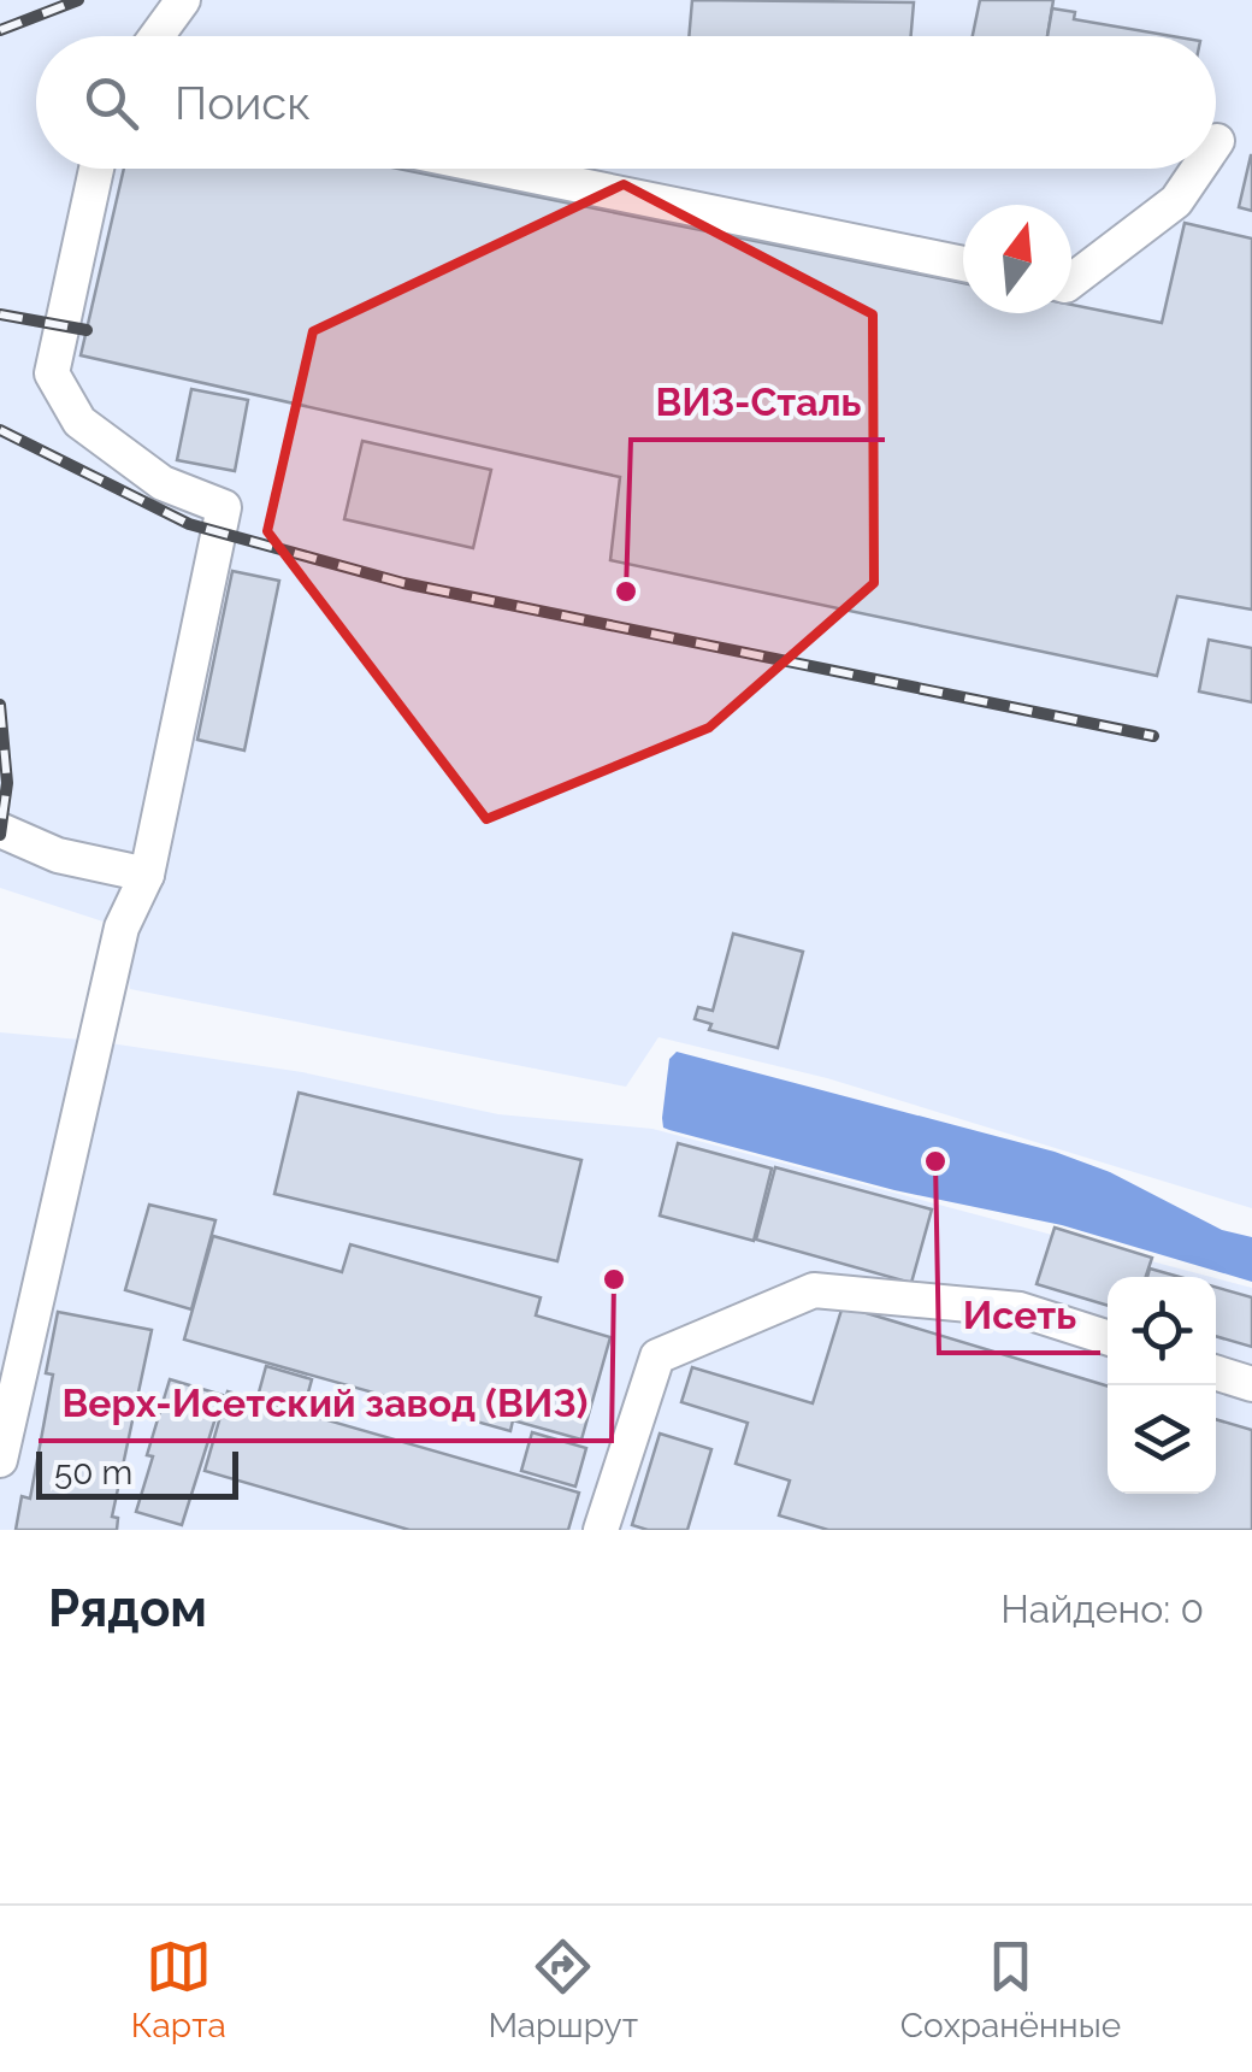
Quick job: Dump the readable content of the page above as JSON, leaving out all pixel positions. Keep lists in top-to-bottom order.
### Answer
{
  "places": ["ВИЗ-Сталь", "Исеть", "Верх-Исетский завод (ВИЗ)"],
  "scale_bar": "50 m",
  "north": "top",
  "page": {
    "search": "Поиск",
    "scale": "50 m",
    "heading": ["Рядом", "Найдено: 0"],
    "nav": ["Карта", "Маршрут", "Сохранённые"]
  }
}
